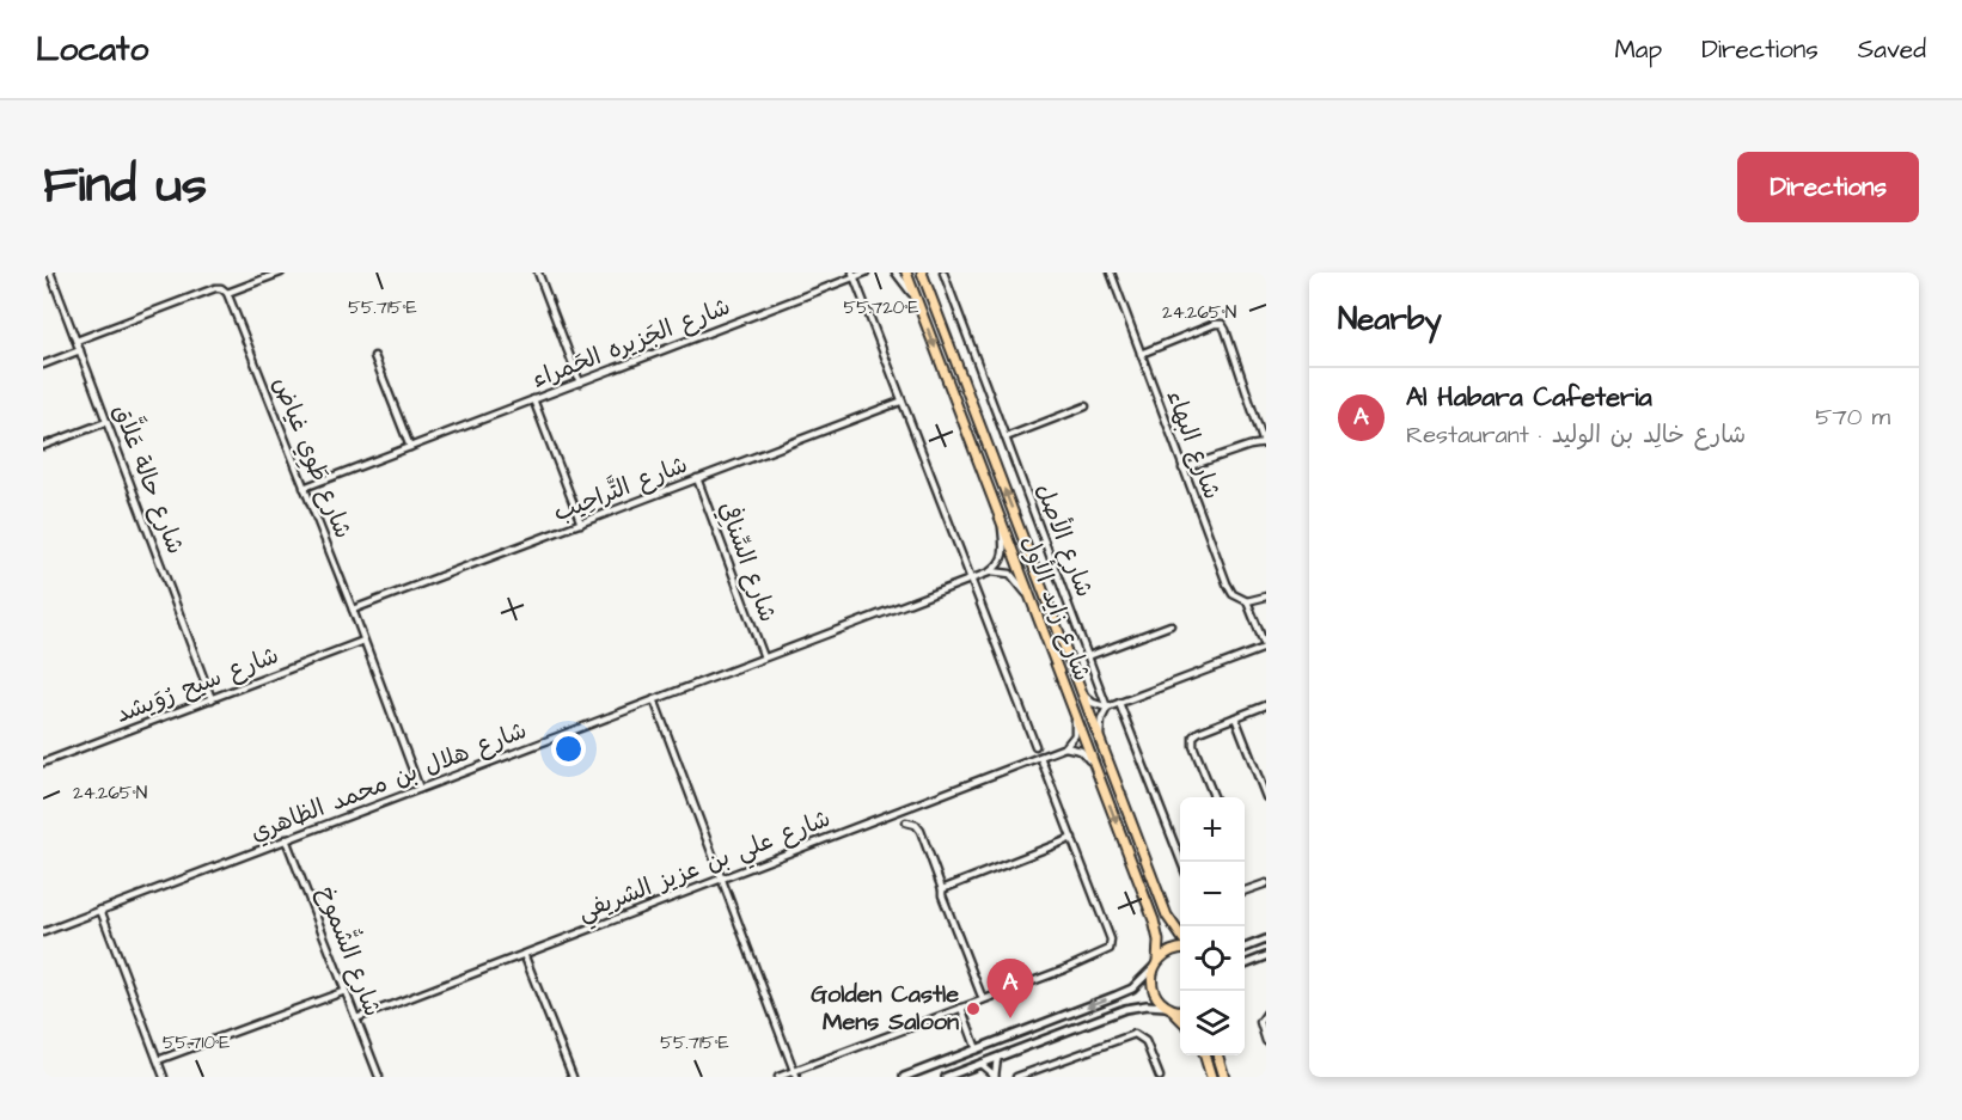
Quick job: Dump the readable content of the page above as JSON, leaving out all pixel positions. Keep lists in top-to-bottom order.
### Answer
{
  "streets": {
    "main road": ["شارع زايد الأول"],
    "street": [
      "شارع الجَزيره الحَمراء",
      "شارع البهاء",
      "شارع طَوِي غياض",
      "شارع حالة عَلاَّق",
      "شارع التَّراحِيب",
      "شارع الأصل",
      "شارع السِّنافِي",
      "شارع سيح رُوَيشد",
      "شارع هلال بن محمد الظاهري",
      "شارع علي بن عزيز الشريفي",
      "شارع الشُّموخ"
    ]
  },
  "crossings": [
    ["شارع الجَزيره الحَمراء", "شارع طَوِي غياض"],
    ["شارع طَوِي غياض", "شارع التَّراحِيب"],
    ["شارع طَوِي غياض", "شارع سيح رُوَيشد"],
    ["شارع طَوِي غياض", "شارع هلال بن محمد الظاهري"],
    ["شارع حالة عَلاَّق", "شارع سيح رُوَيشد"],
    ["شارع التَّراحِيب", "شارع السِّنافِي"],
    ["شارع السِّنافِي", "شارع هلال بن محمد الظاهري"],
    ["شارع هلال بن محمد الظاهري", "شارع الشُّموخ"],
    ["شارع علي بن عزيز الشريفي", "شارع الشُّموخ"]
  ],
  "places": ["Golden Castle Mens Saloon"],
  "page": {
    "header": "Locato",
    "nav": ["Map", "Directions", "Saved"],
    "title": "Find us",
    "buttons": "Directions",
    "heading": "Nearby",
    "list": [
      {
        "mark": "A",
        "name": "Al Habara Cafeteria",
        "note": "Restaurant · شارع خالِد بن الوليد",
        "value": "570 m"
      }
    ],
    "map_buttons": ["+", "−"],
    "pins": "A"
  },
  "coordinates": [
    "55.715°E",
    "55.720°E",
    "24.265°N",
    "55.710°E"
  ]
}
